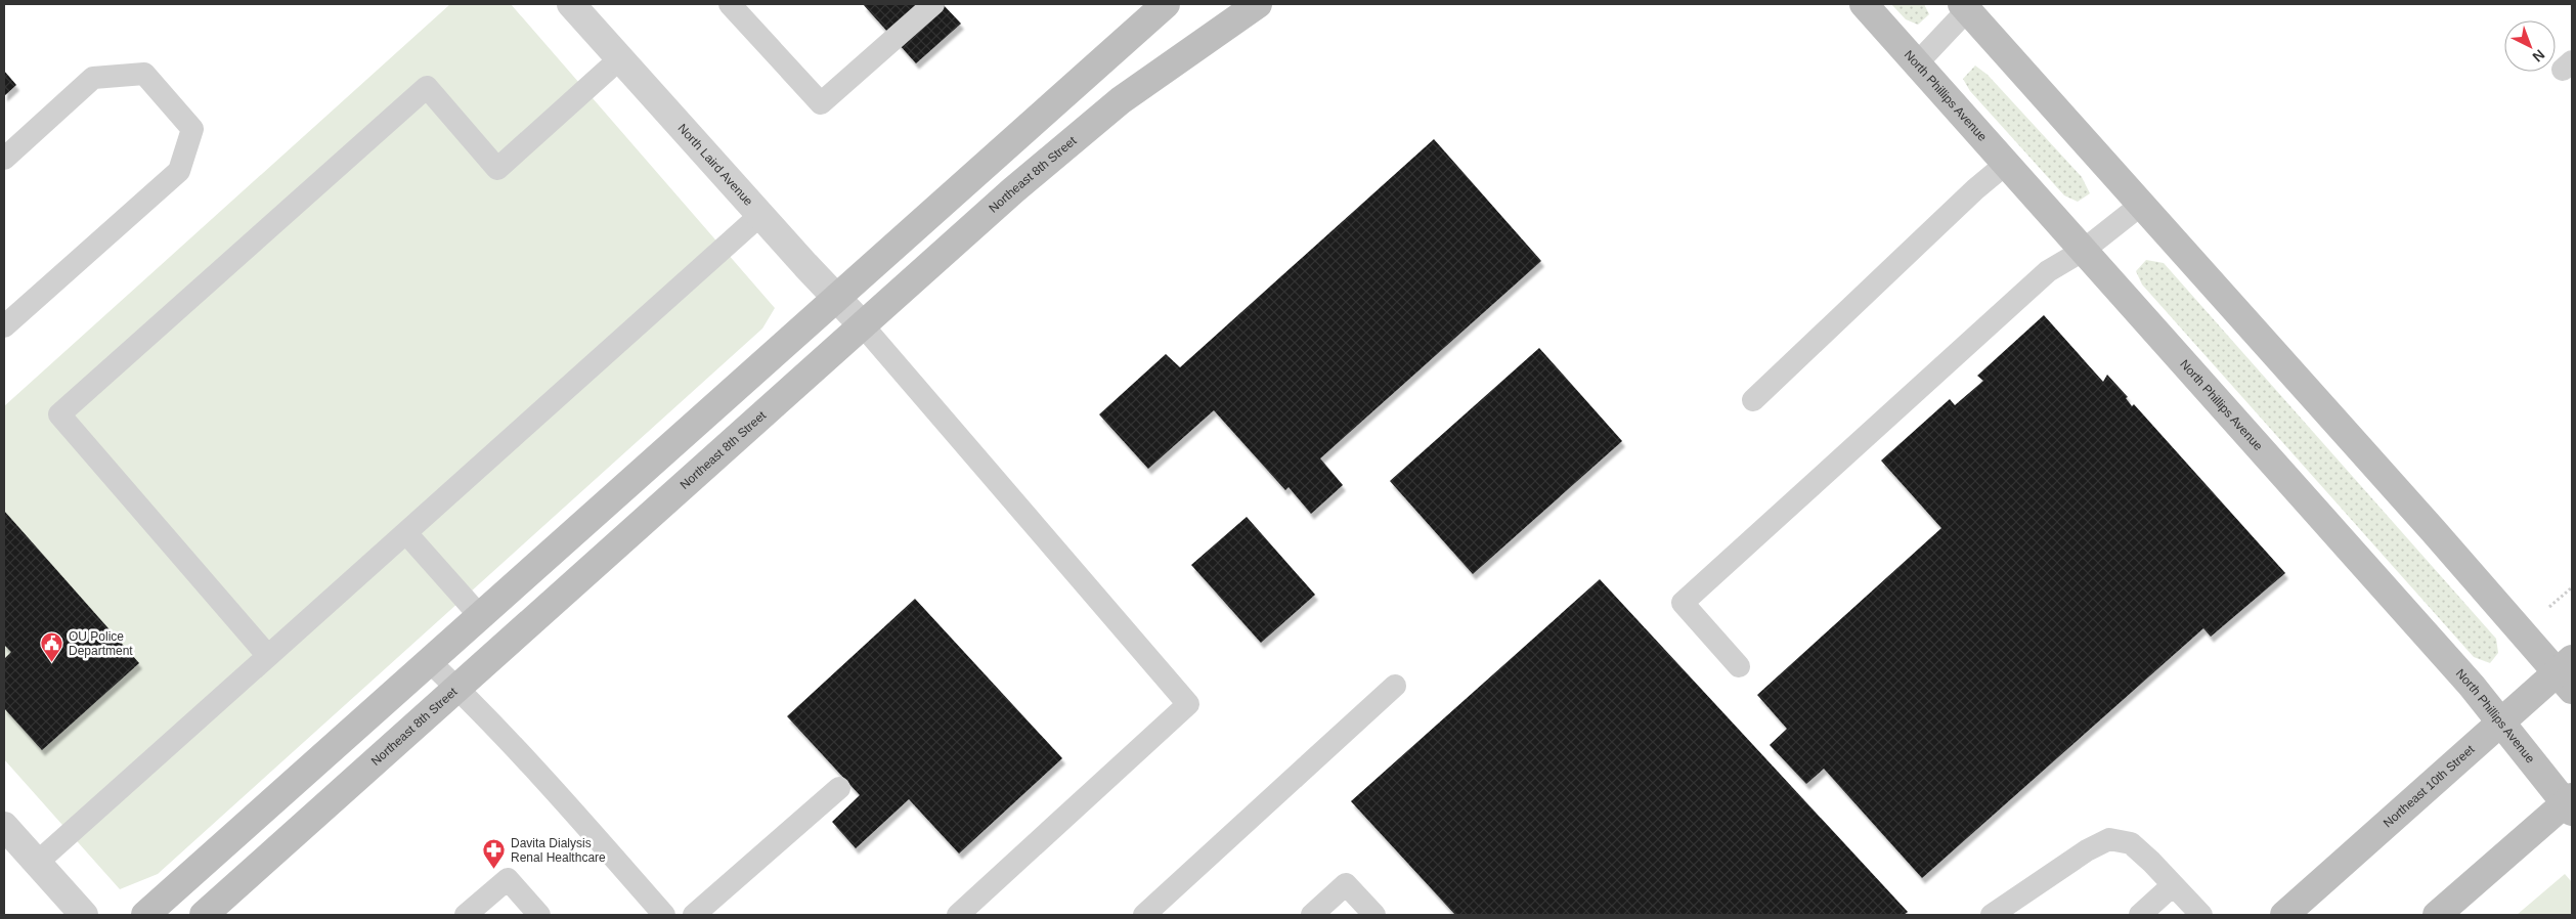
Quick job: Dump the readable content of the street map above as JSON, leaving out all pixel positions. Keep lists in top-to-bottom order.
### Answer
{
  "streets": {
    "main road": ["North Phillips Avenue", "Northeast 8th Street", "Northeast 10th Street"],
    "street": ["North Laird Avenue"]
  },
  "crossings": [
    ["North Phillips Avenue", "Northeast 10th Street"],
    ["North Laird Avenue", "Northeast 8th Street"]
  ],
  "places": {
    "public building": ["OU Police Department"],
    "pharmacy": ["Davita Dialysis Renal Healthcare"]
  },
  "north": "bottom right"
}
